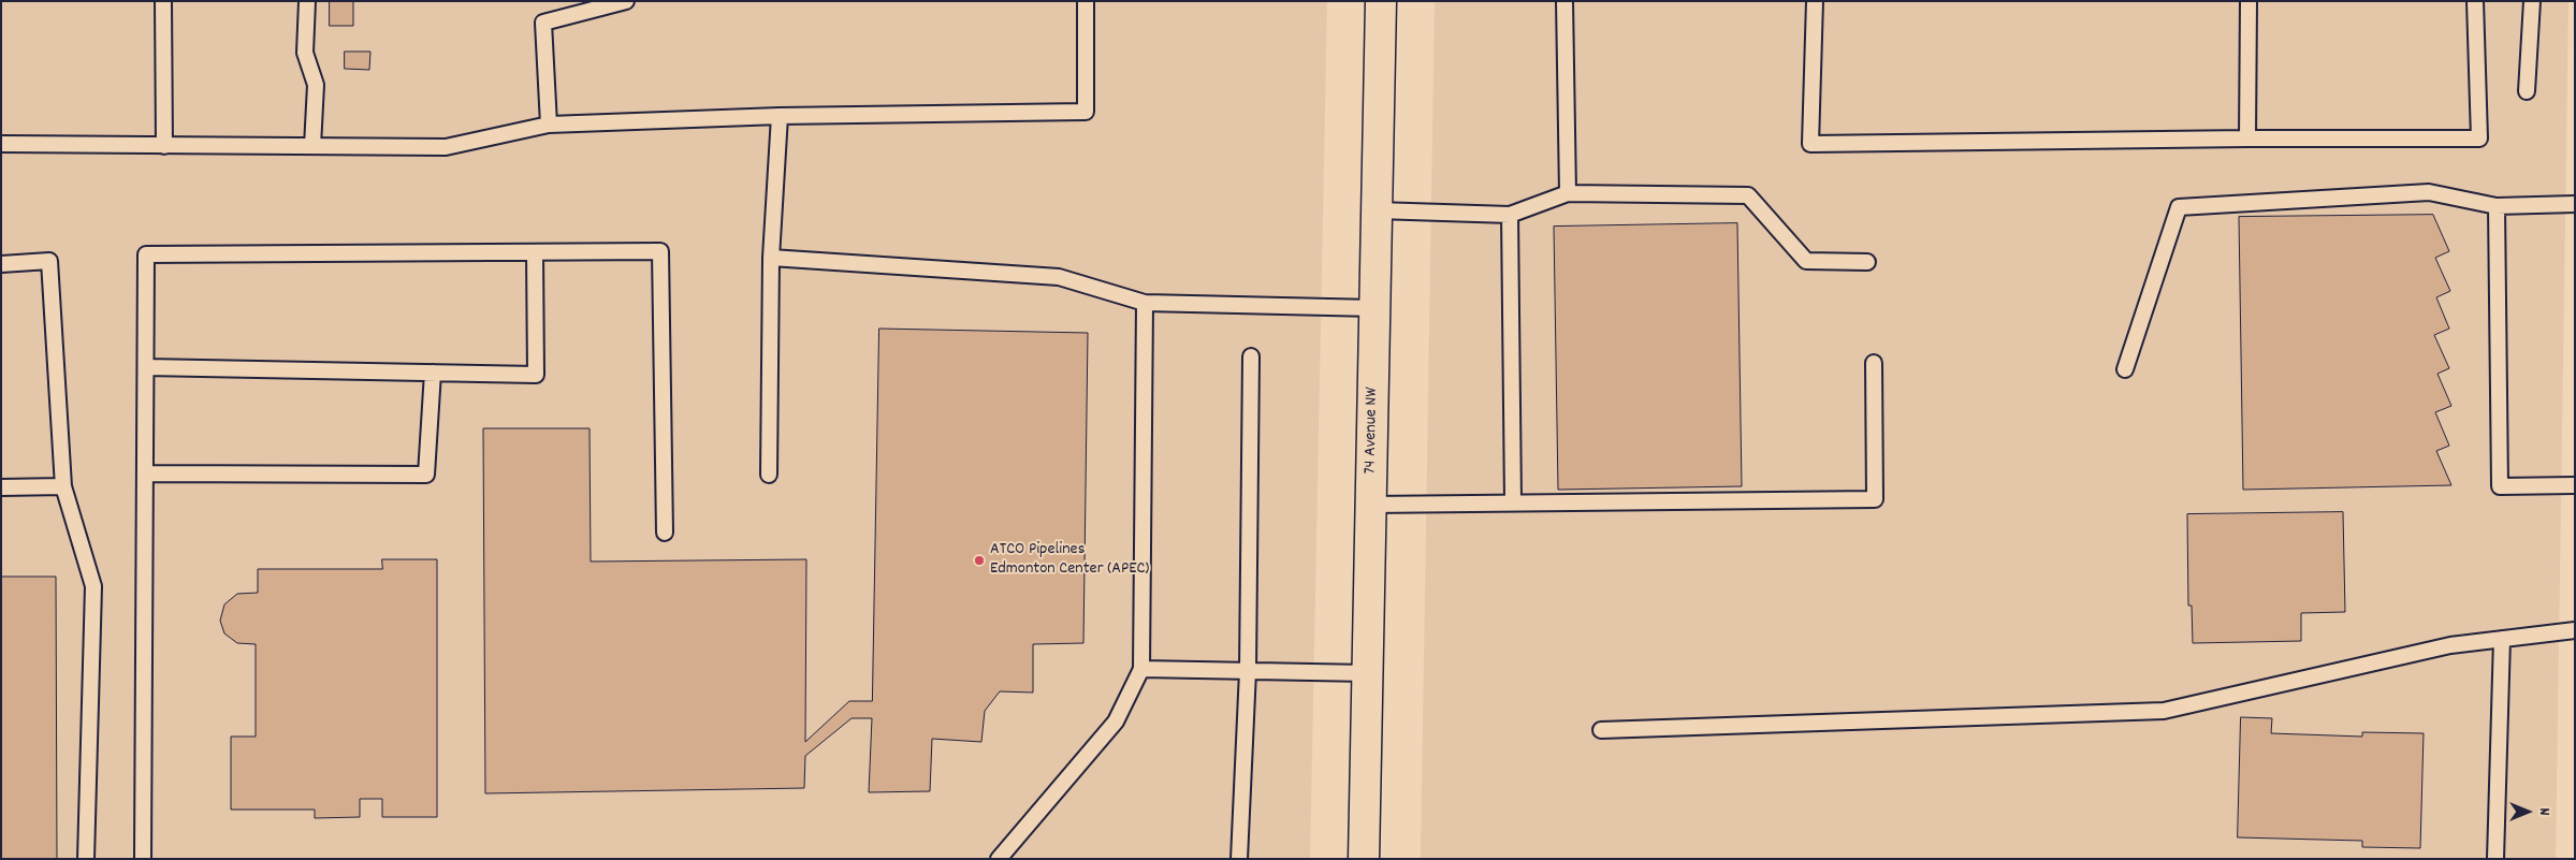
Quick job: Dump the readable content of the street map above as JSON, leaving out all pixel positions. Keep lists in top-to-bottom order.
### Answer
{
  "streets": {
    "street": ["74 Avenue NW"]
  },
  "places": ["ATCO Pipelines Edmonton Center (APEC)"],
  "north": "right"
}
